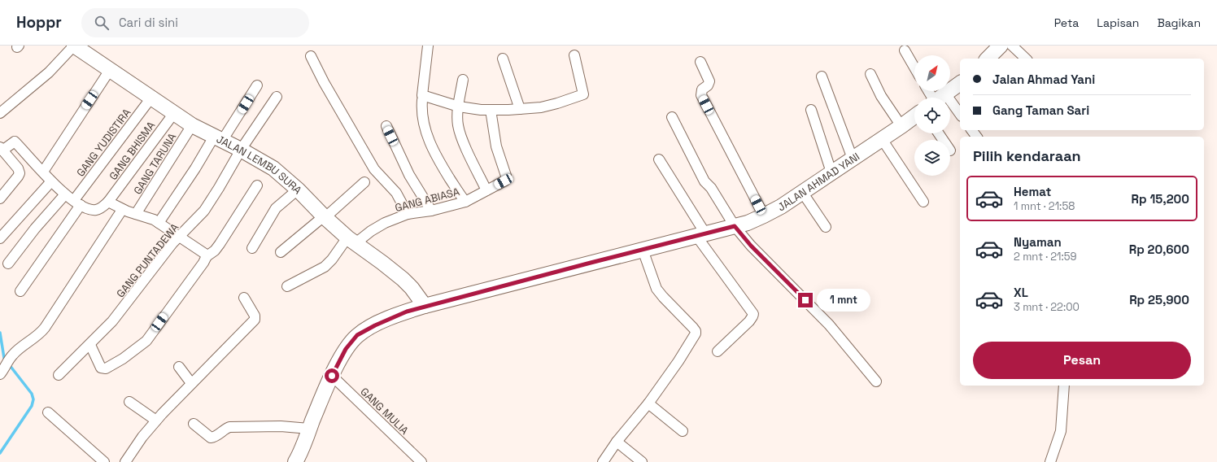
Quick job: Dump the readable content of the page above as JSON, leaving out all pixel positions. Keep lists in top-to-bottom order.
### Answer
{
  "streets": {
    "main road": ["JALAN LEMBU SURA", "JALAN AHMAD YANI"],
    "street": [
      "GANG YUDISTIRA",
      "GANG BHISMA",
      "GANG TARUNA",
      "GANG ABIASA",
      "GANG PUNTADEWA",
      "GANG MULIA"
    ]
  },
  "crossings": [
    ["GANG YUDISTIRA", "JALAN LEMBU SURA"],
    ["GANG BHISMA", "JALAN LEMBU SURA"],
    ["GANG TARUNA", "JALAN LEMBU SURA"],
    ["JALAN LEMBU SURA", "JALAN AHMAD YANI"],
    ["JALAN LEMBU SURA", "GANG ABIASA"],
    ["JALAN LEMBU SURA", "GANG PUNTADEWA"],
    ["JALAN AHMAD YANI", "GANG MULIA"]
  ],
  "north": "top right",
  "page": {
    "header": "Hoppr",
    "search": "Cari di sini",
    "nav": ["Peta", "Lapisan", "Bagikan"],
    "banner": ["Jalan Ahmad Yani", "Gang Taman Sari"],
    "heading": "Pilih kendaraan",
    "list": [
      {
        "name": "Hemat",
        "note": "1 mnt · 21:58",
        "value": "Rp 15,200"
      },
      {
        "name": "Nyaman",
        "note": "2 mnt · 21:59",
        "value": "Rp 20,600"
      },
      {
        "name": "XL",
        "note": "3 mnt · 22:00",
        "value": "Rp 25,900"
      }
    ],
    "bubble": "1 mnt",
    "buttons": "Pesan"
  }
}
